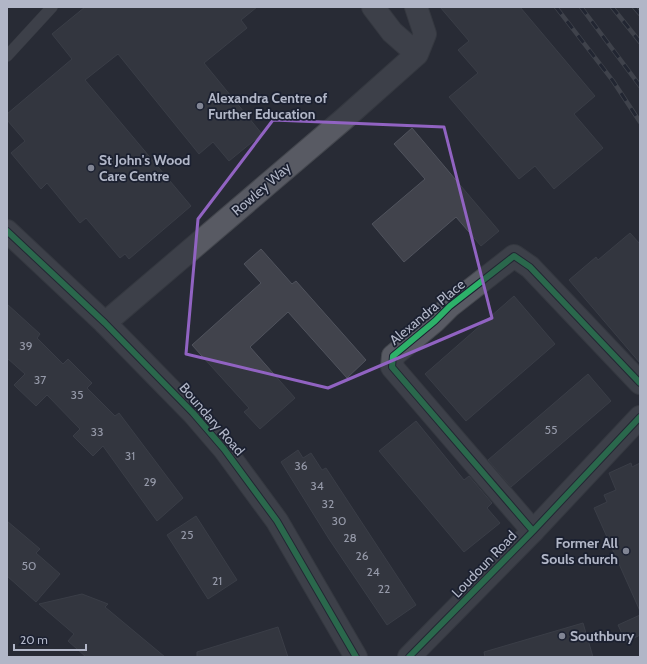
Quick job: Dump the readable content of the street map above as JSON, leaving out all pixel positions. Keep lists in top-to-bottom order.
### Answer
{
  "streets": {
    "street": [
      "Rowley Way",
      "Alexandra Place",
      "Boundary Road",
      "Loudoun Road"
    ]
  },
  "crossings": [
    ["Rowley Way", "Boundary Road"],
    ["Alexandra Place", "Loudoun Road"]
  ],
  "places": [
    "Alexandra Centre of Further Education",
    "St John's Wood Care Centre",
    "Former All Souls church",
    "Southbury"
  ],
  "house_numbers": [
    "39",
    "37",
    "35",
    "55",
    "33",
    "31",
    "36",
    "29",
    "34",
    "32",
    "30",
    "25",
    "28",
    "26",
    "50",
    "24",
    "21",
    "22"
  ],
  "scale_bar": "20 m"
}
